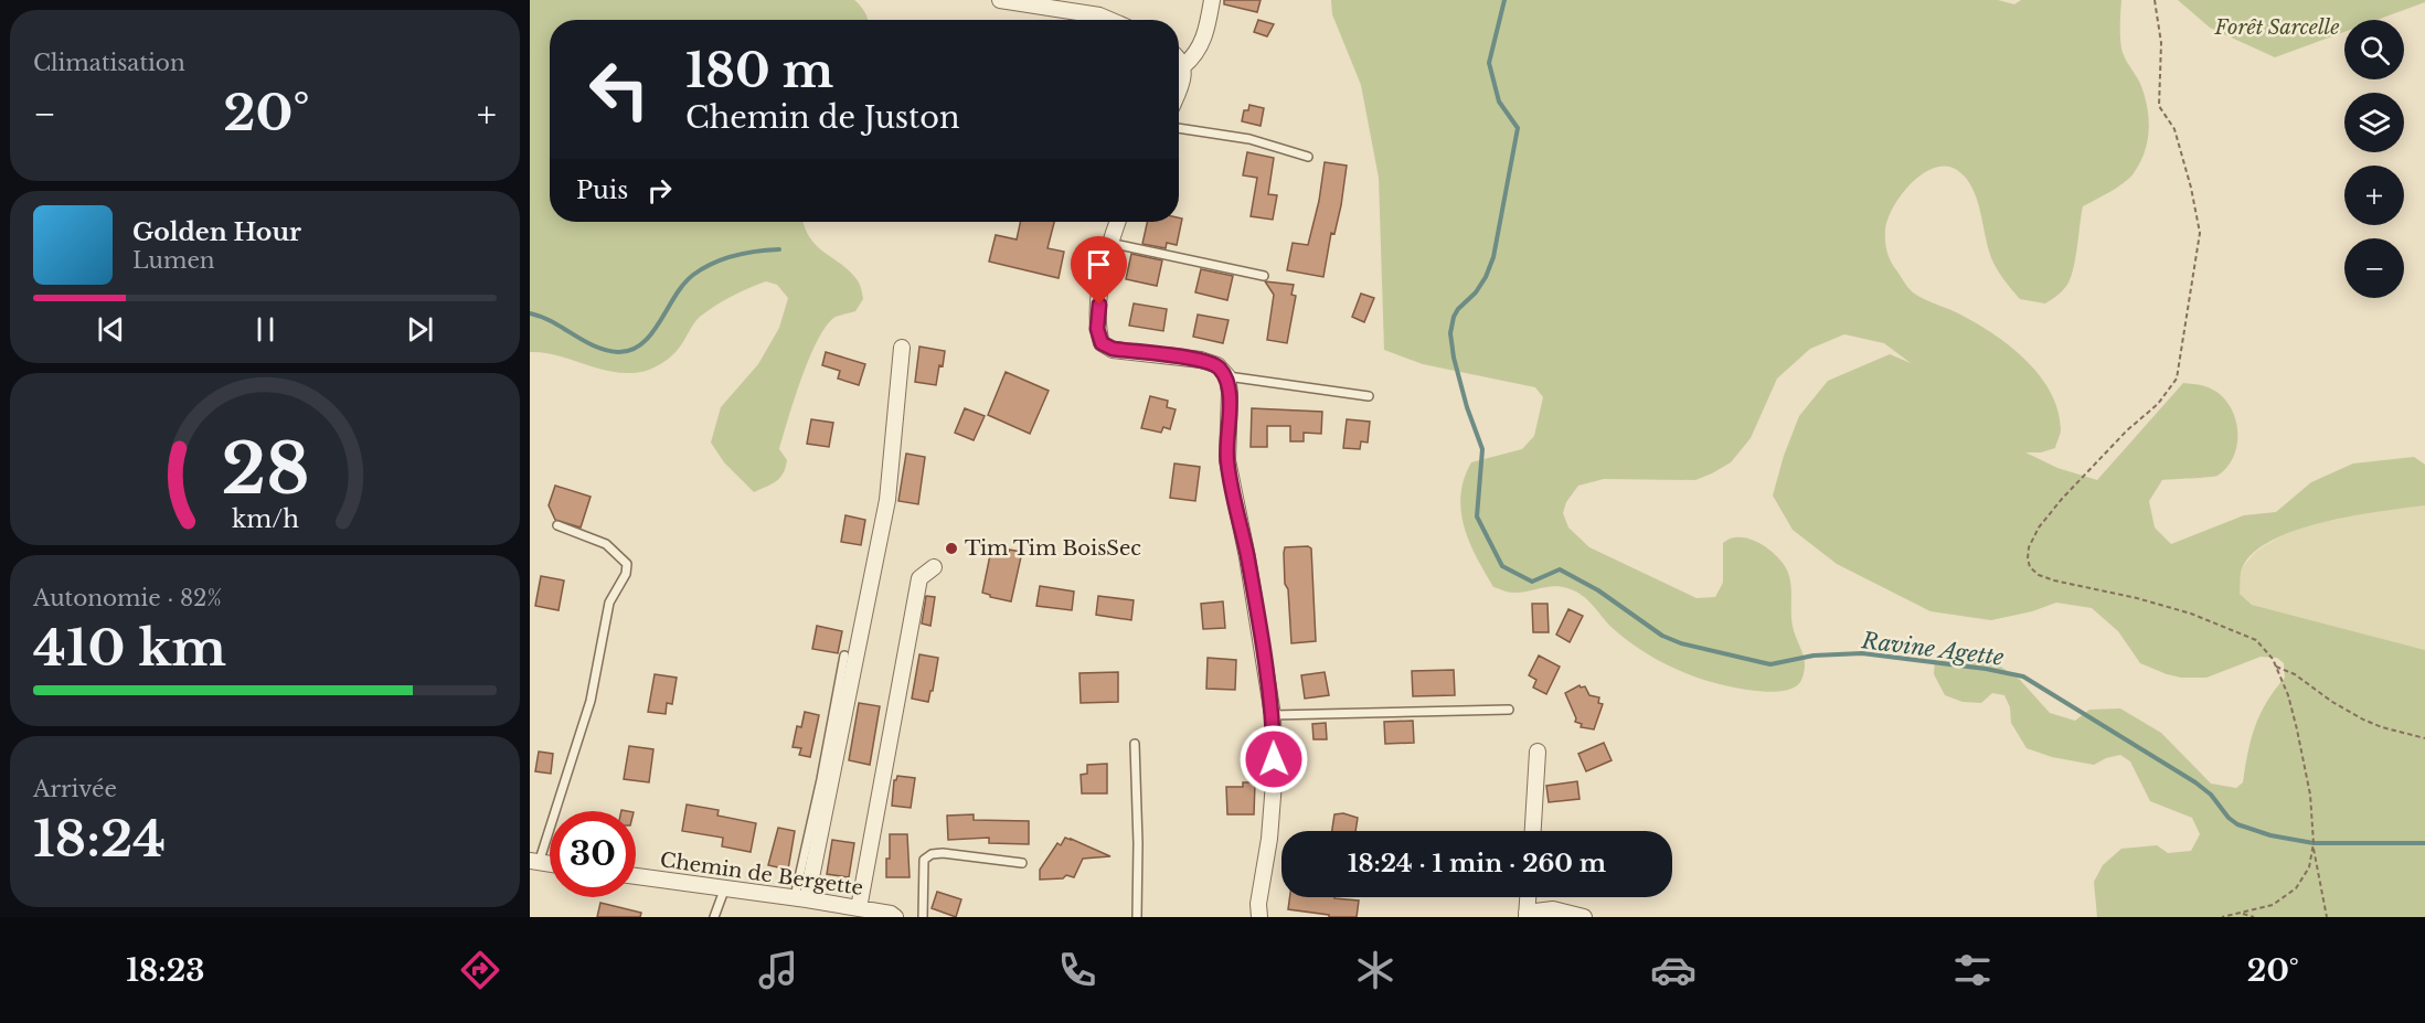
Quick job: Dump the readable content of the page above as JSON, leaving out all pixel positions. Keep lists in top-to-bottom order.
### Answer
{
  "streets": {
    "street": ["Chemin de Bergette"]
  },
  "water": ["Ravine Agette"],
  "parks": ["Forêt Sarcelle"],
  "places": ["Tim Tim BoisSec"],
  "page": {
    "tile": [
      "Climatisation",
      ["Autonomie · 82%", "410 km"],
      ["Arrivée", "18:24"]
    ],
    "map_buttons": ["+", "−"],
    "turn": ["180 m", "Chemin de Juston"],
    "heat": ["−", "20°", "+"],
    "then": "Puis",
    "song": ["Golden Hour", "Lumen"],
    "limit": "30",
    "trip": "18:24 · 1 min · 260 m",
    "tabs": ["18:23", "20°"],
    "gauge": ["28", "km/h"]
  }
}
